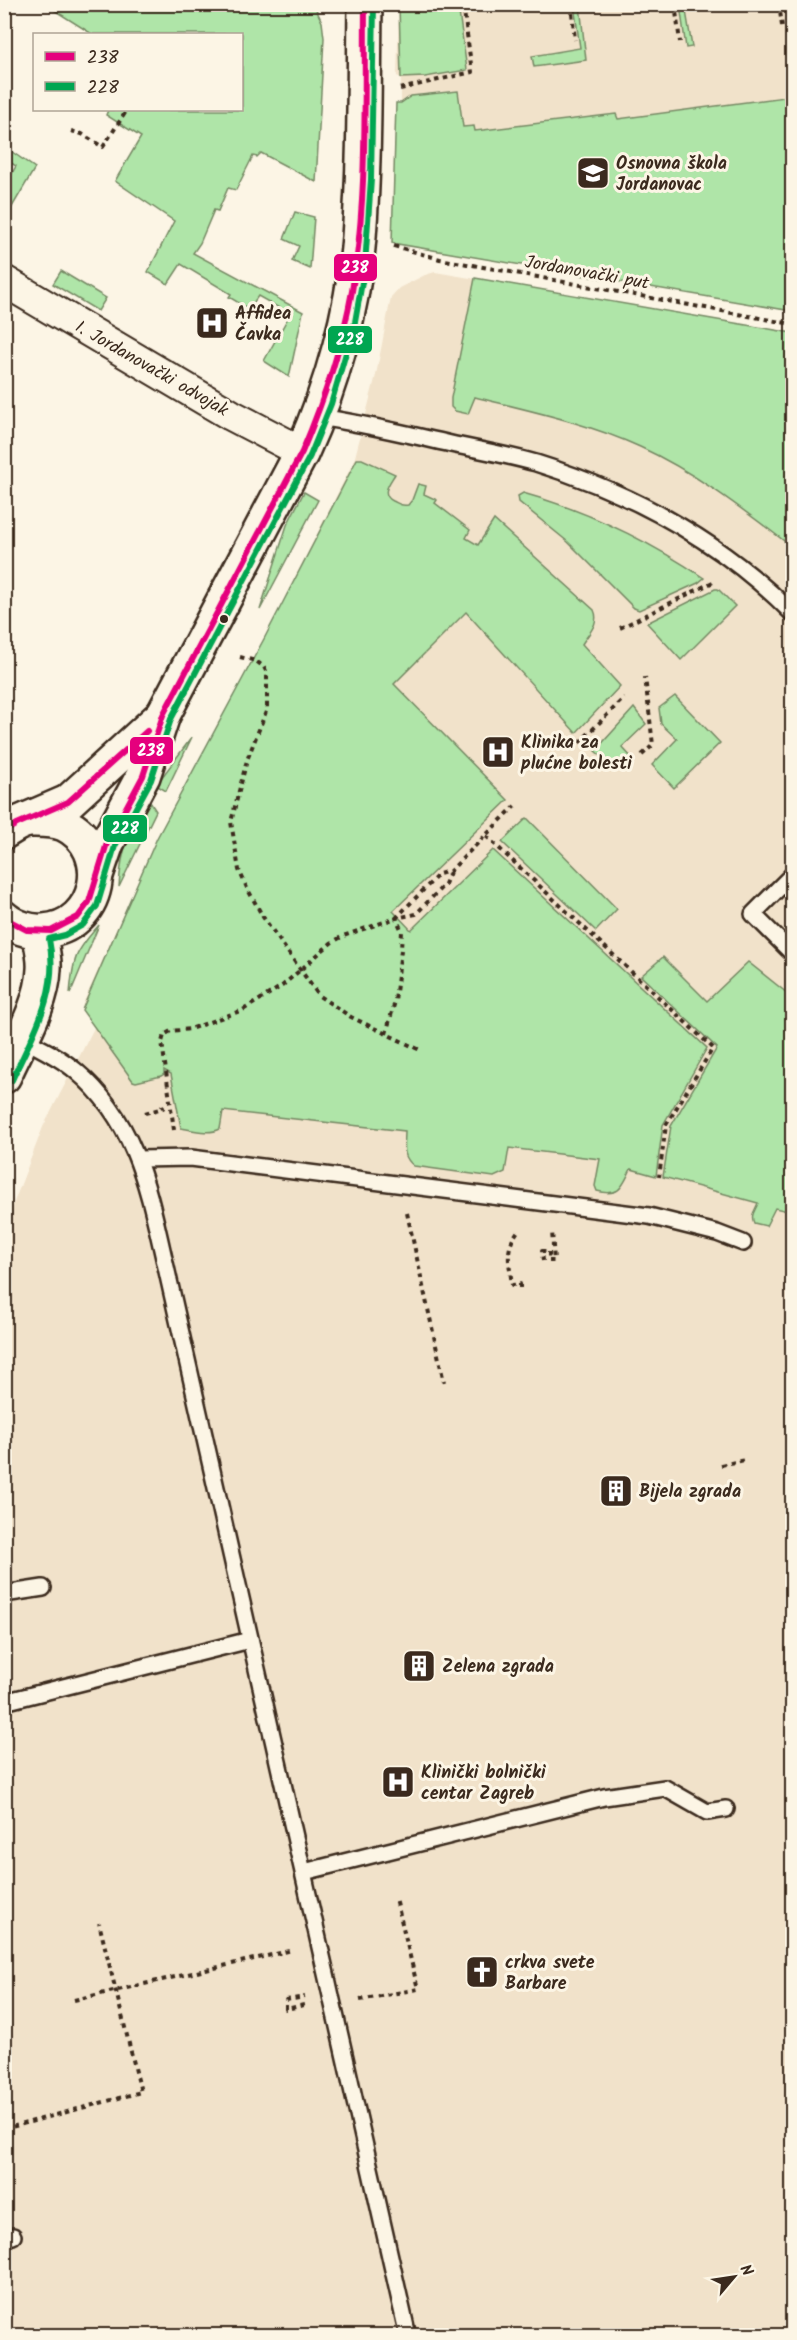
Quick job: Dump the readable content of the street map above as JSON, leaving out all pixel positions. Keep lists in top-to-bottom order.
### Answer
{
  "streets": {
    "street": ["I. Jordanovački odvojak"],
    "path": ["Jordanovački put"]
  },
  "places": {
    "school or university": ["Osnovna škola Jordanovac"],
    "hospital": ["Affidea Čavka", "Klinika za plućne bolesti", "Klinički bolnički centar Zagreb"],
    "building": ["Bijela zgrada", "Zelena zgrada"],
    "church": ["crkva svete Barbare"]
  },
  "lines": ["transit line 238", "transit line 228"],
  "legend": ["238", "228"],
  "north": "top right"
}
